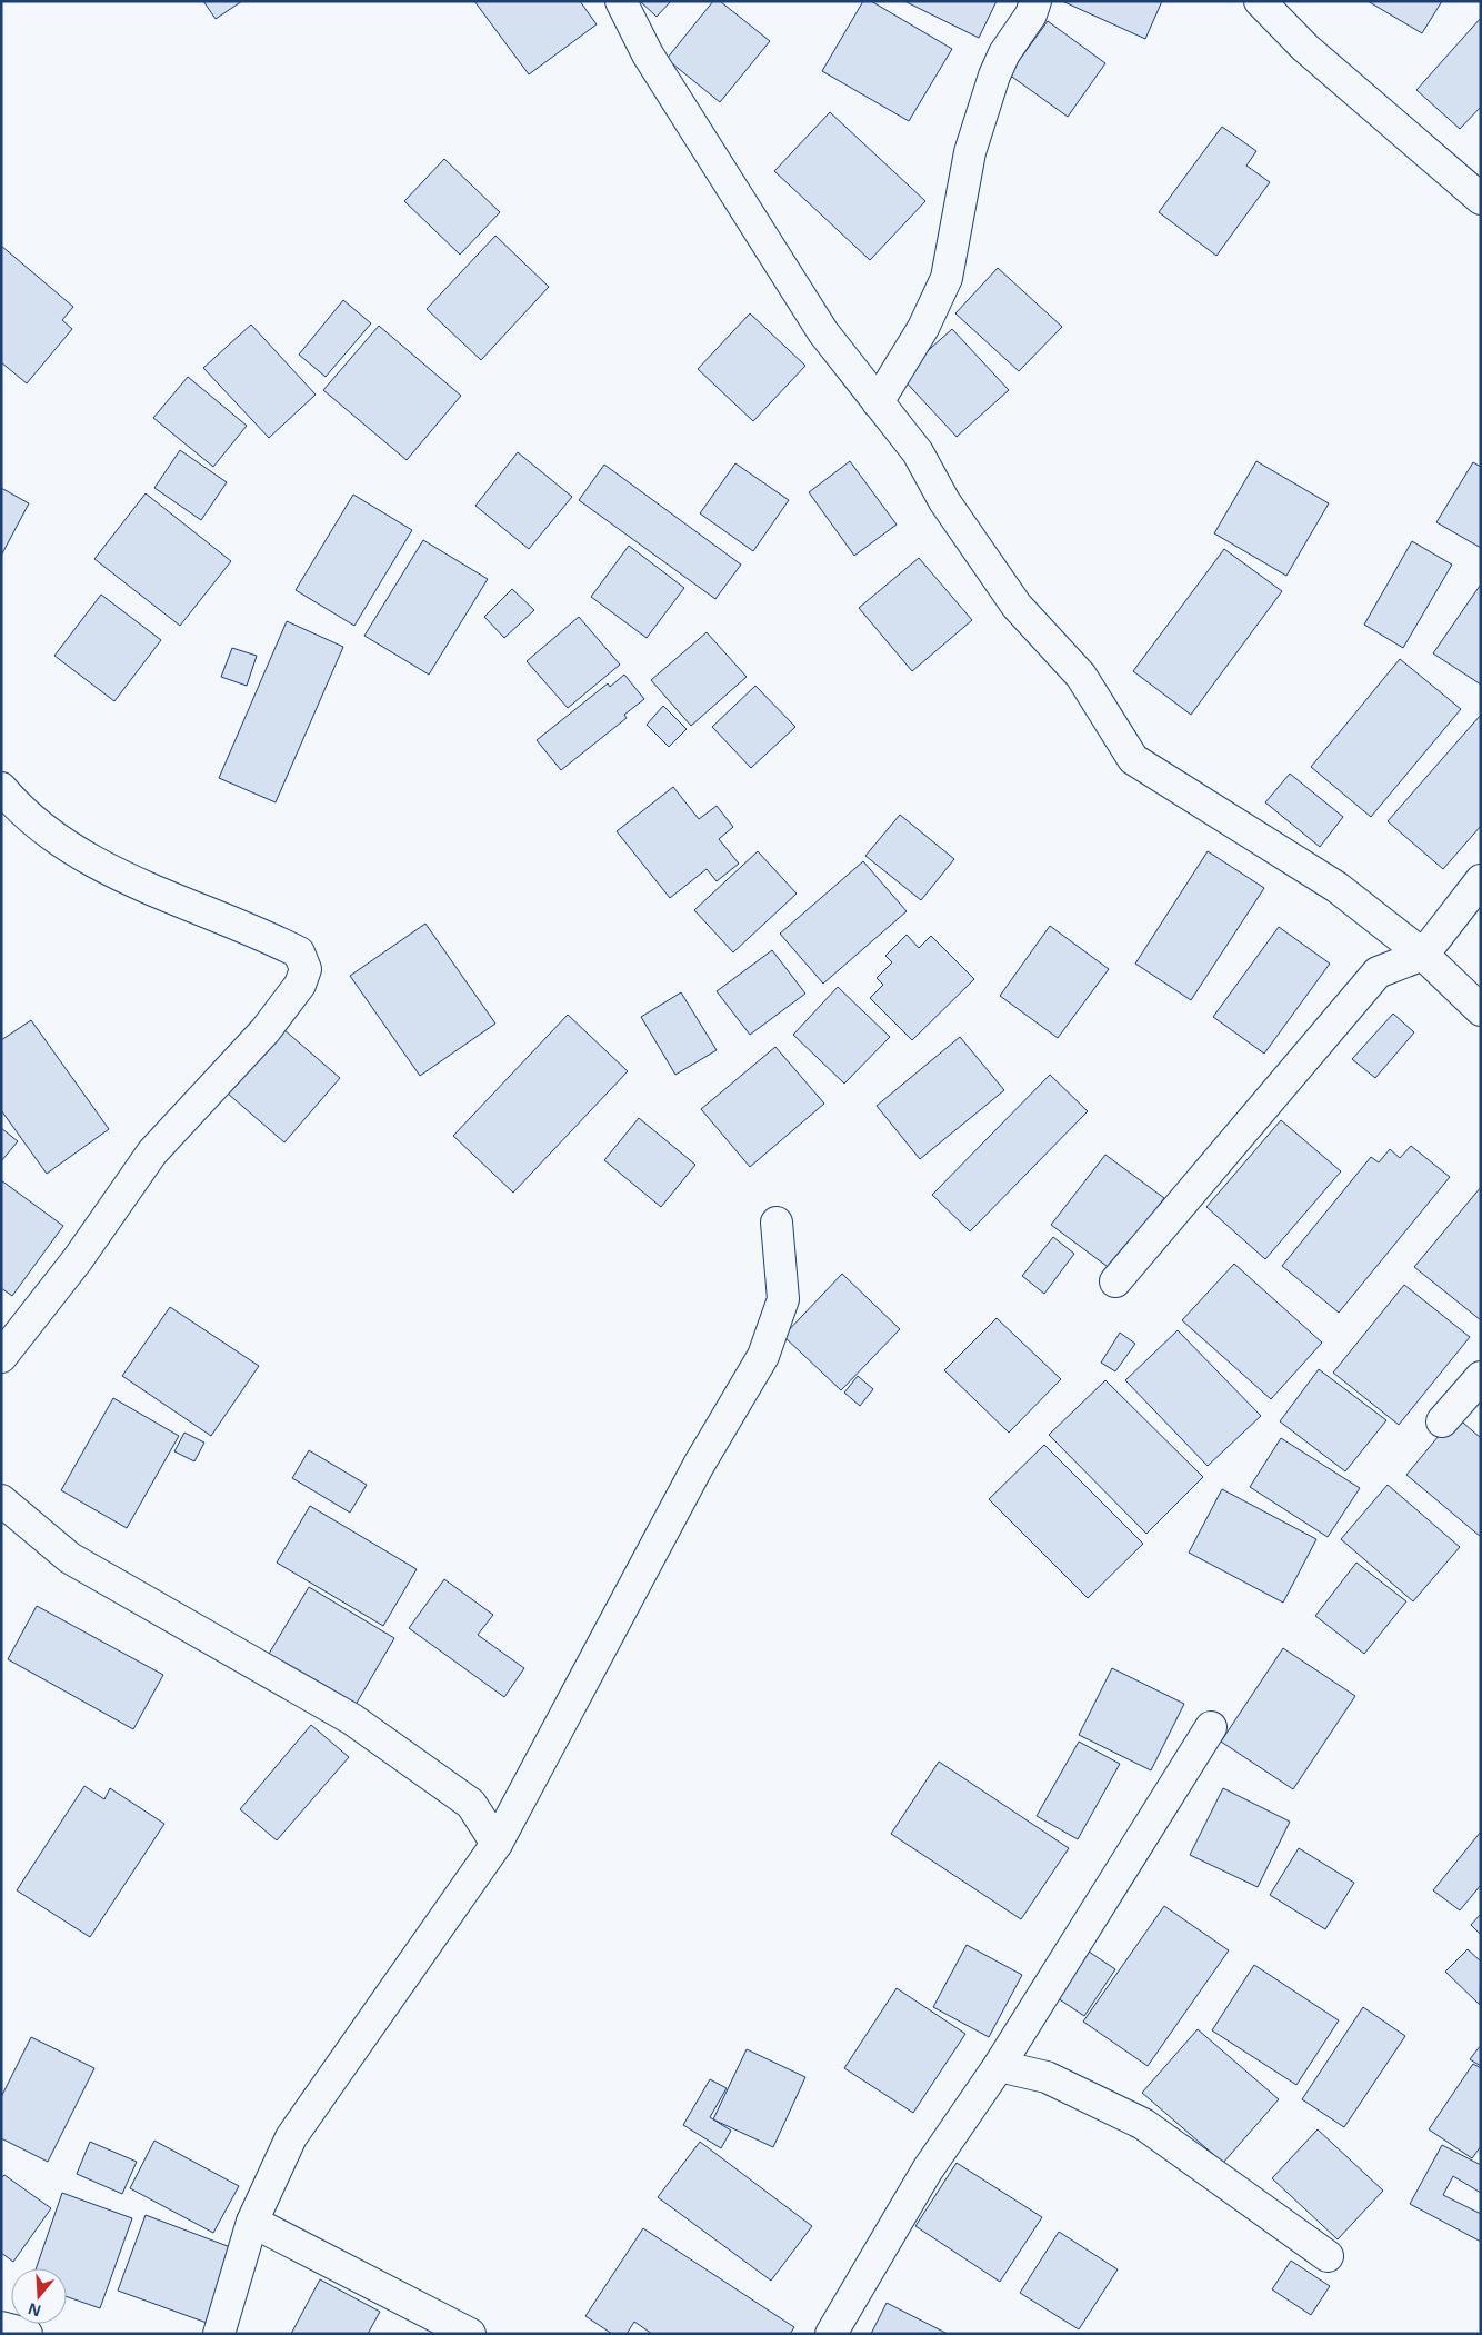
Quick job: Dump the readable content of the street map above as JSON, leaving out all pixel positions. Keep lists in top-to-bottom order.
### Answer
{
  "north": "bottom"
}
